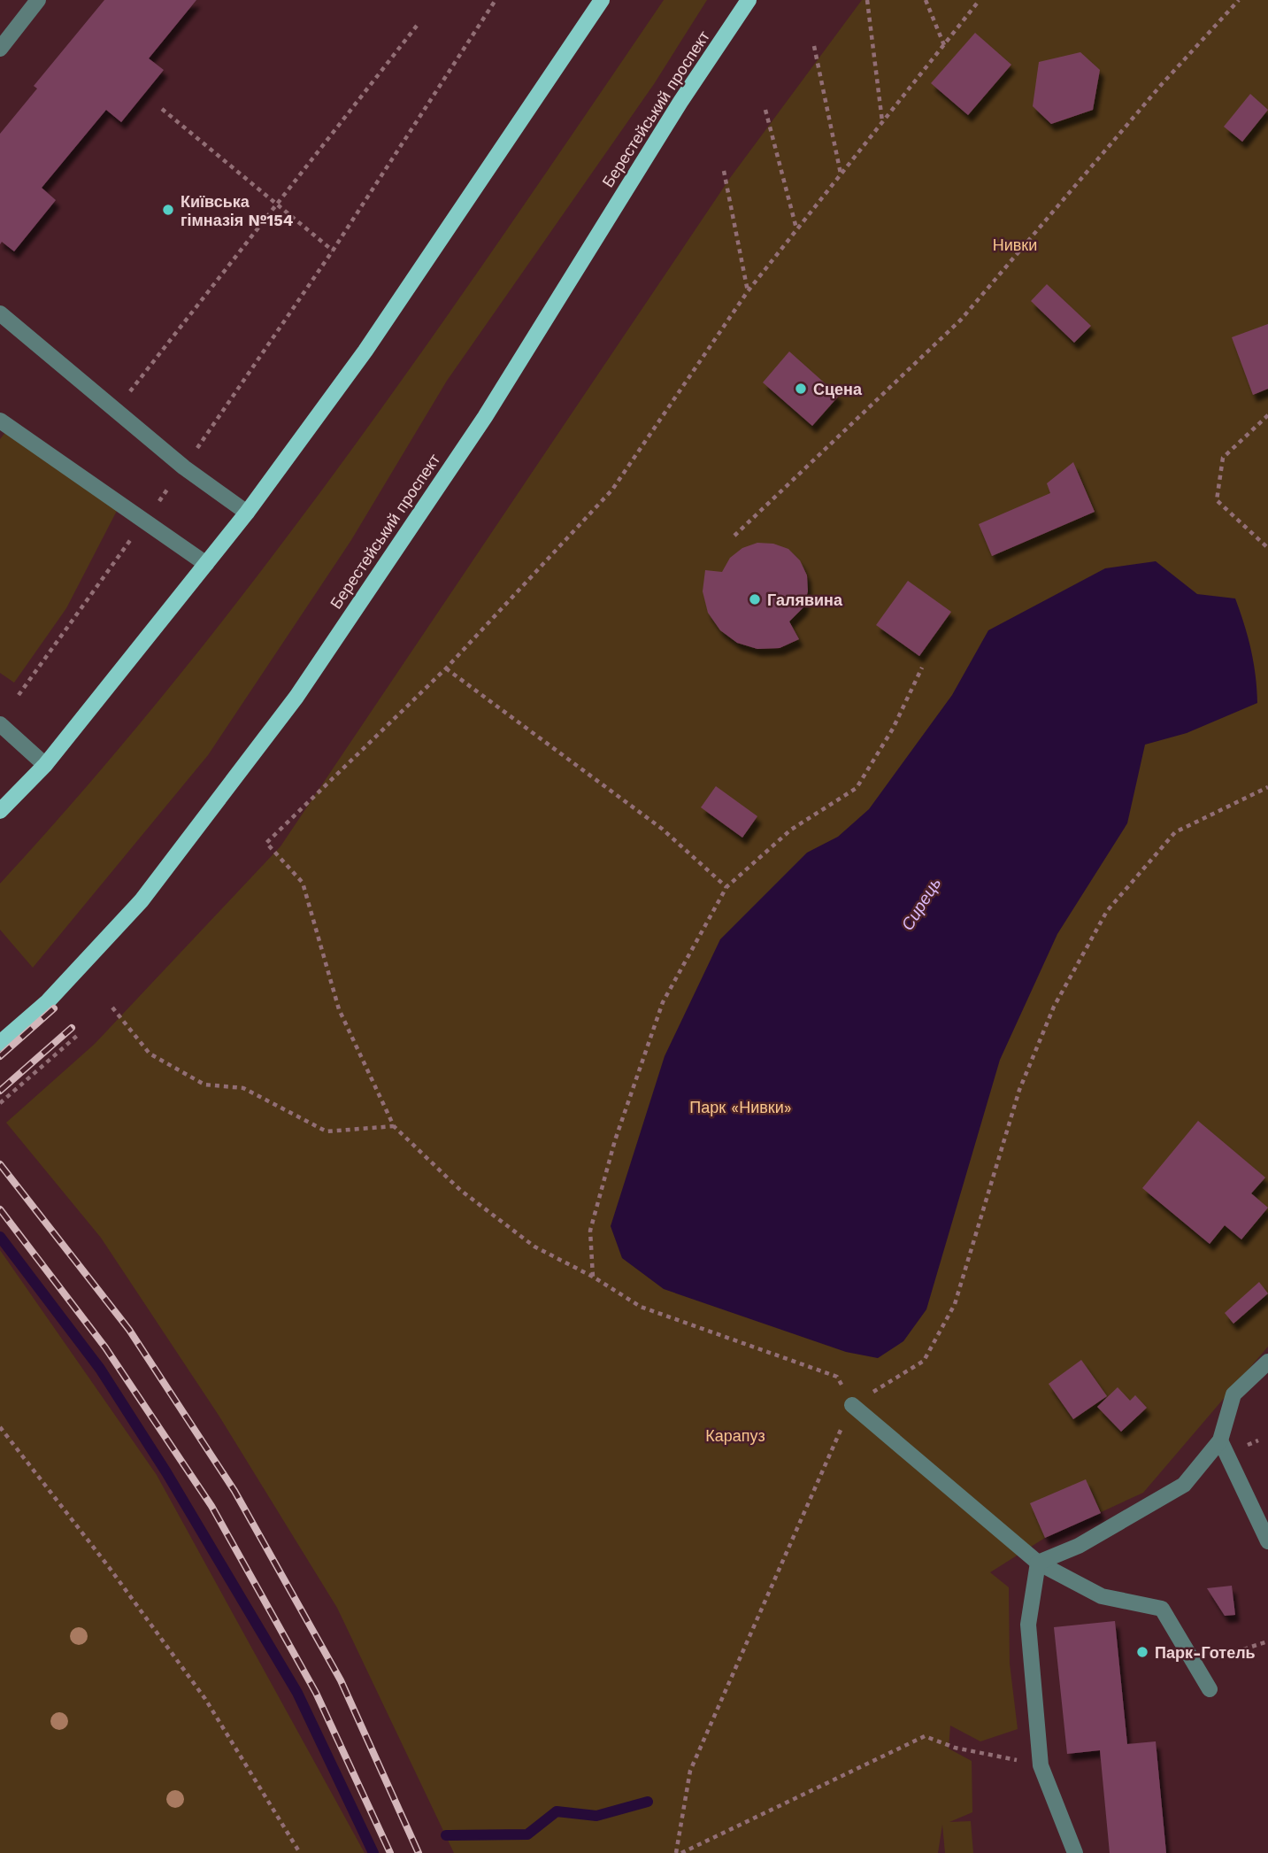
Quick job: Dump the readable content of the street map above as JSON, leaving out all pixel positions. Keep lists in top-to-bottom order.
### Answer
{
  "streets": {
    "main road": ["Берестейський проспект"]
  },
  "water": ["Сирець"],
  "parks": ["Нивки", "Парк «Нивки»", "Карапуз"],
  "places": [
    "Київська гімназія №154",
    "Сцена",
    "Галявина",
    "Парк-Готель"
  ]
}
